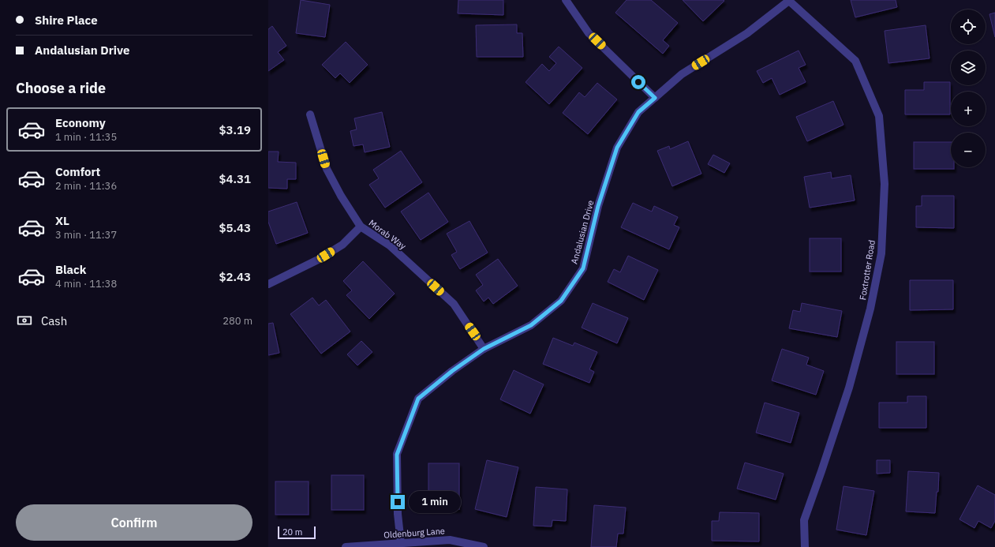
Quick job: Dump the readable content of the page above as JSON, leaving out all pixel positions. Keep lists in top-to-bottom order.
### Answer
{
  "streets": {
    "street": [
      "Andalusian Drive",
      "Morab Way",
      "Foxtrotter Road",
      "Oldenburg Lane"
    ]
  },
  "crossings": [
    ["Andalusian Drive", "Morab Way"],
    ["Andalusian Drive", "Foxtrotter Road"],
    ["Andalusian Drive", "Oldenburg Lane"]
  ],
  "scale_bar": "20 m",
  "page": {
    "banner": ["Shire Place", "Andalusian Drive"],
    "map_buttons": ["+", "−"],
    "heading": "Choose a ride",
    "list": [
      {
        "name": "Economy",
        "note": "1 min · 11:35",
        "value": "$3.19"
      },
      {
        "name": "Comfort",
        "note": "2 min · 11:36",
        "value": "$4.31"
      },
      {
        "name": "XL",
        "note": "3 min · 11:37",
        "value": "$5.43"
      },
      {
        "name": "Black",
        "note": "4 min · 11:38",
        "value": "$2.43"
      }
    ],
    "pay": ["Cash", "280 m"],
    "bubble": "1 min",
    "buttons": "Confirm",
    "scale": "20 m"
  }
}
